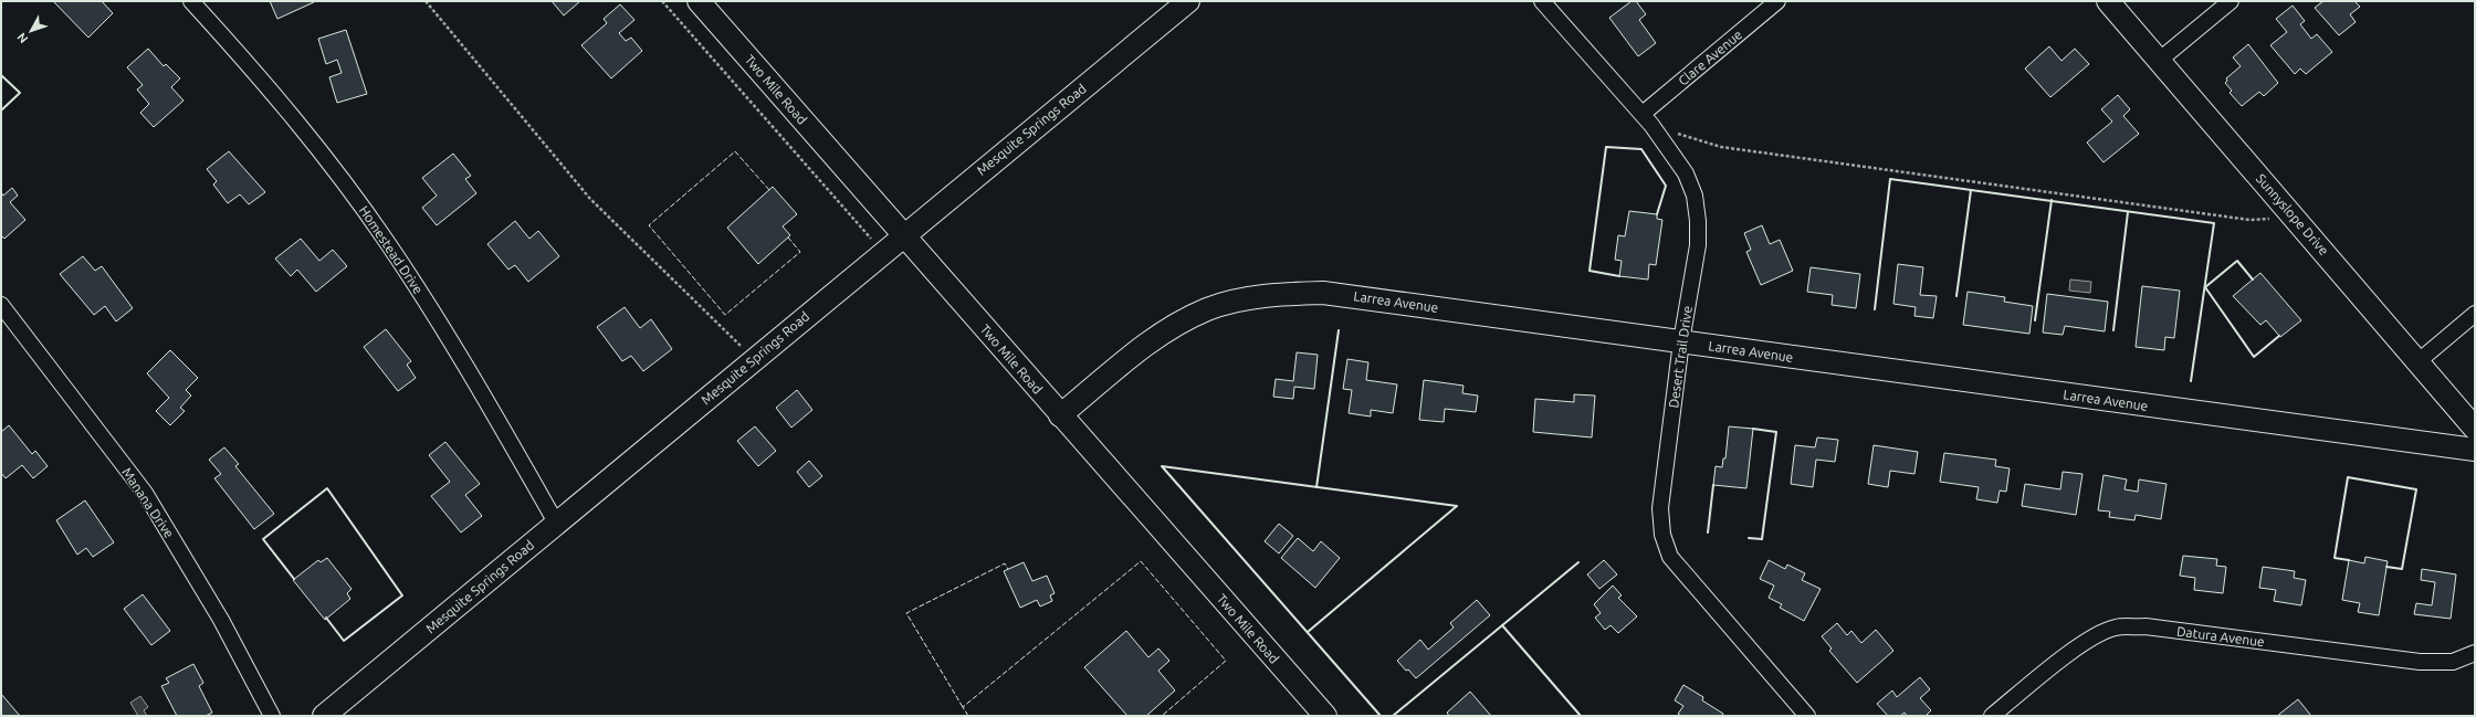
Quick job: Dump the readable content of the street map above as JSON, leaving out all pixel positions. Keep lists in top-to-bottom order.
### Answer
{
  "streets": {
    "main road": [
      "Two Mile Road",
      "Mesquite Springs Road",
      "Sunnyslope Drive",
      "Larrea Avenue"
    ],
    "street": [
      "Clare Avenue",
      "Homestead Drive",
      "Desert Trail Drive",
      "Manana Drive",
      "Datura Avenue"
    ]
  },
  "crossings": [
    ["Clare Avenue", "Desert Trail Drive"],
    ["Two Mile Road", "Mesquite Springs Road"],
    ["Two Mile Road", "Larrea Avenue"],
    ["Mesquite Springs Road", "Homestead Drive"],
    ["Larrea Avenue", "Desert Trail Drive"]
  ],
  "north": "bottom left"
}
